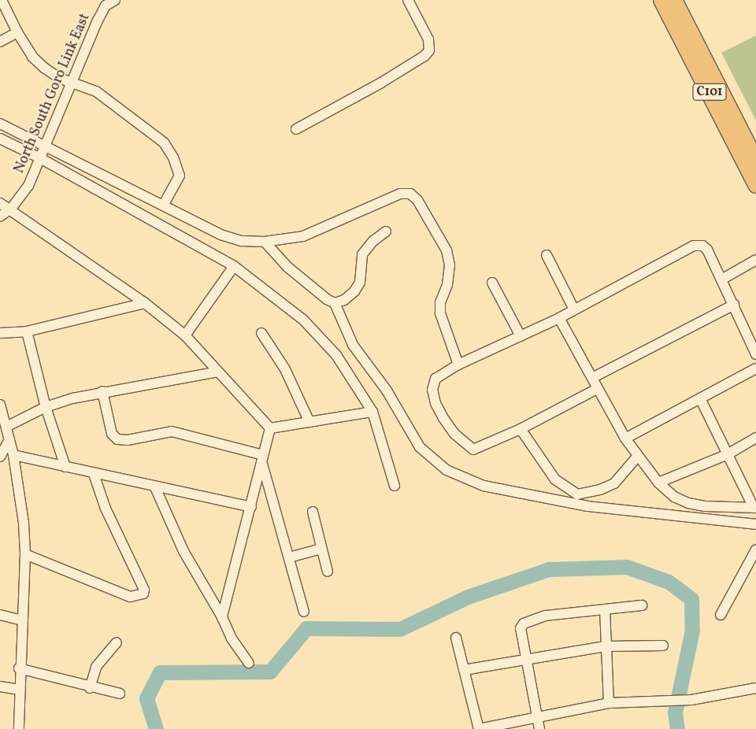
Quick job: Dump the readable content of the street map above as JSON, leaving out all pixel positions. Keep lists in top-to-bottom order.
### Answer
{
  "streets": {
    "main road": ["C101"],
    "street": ["North South Goro Link East"]
  }
}
